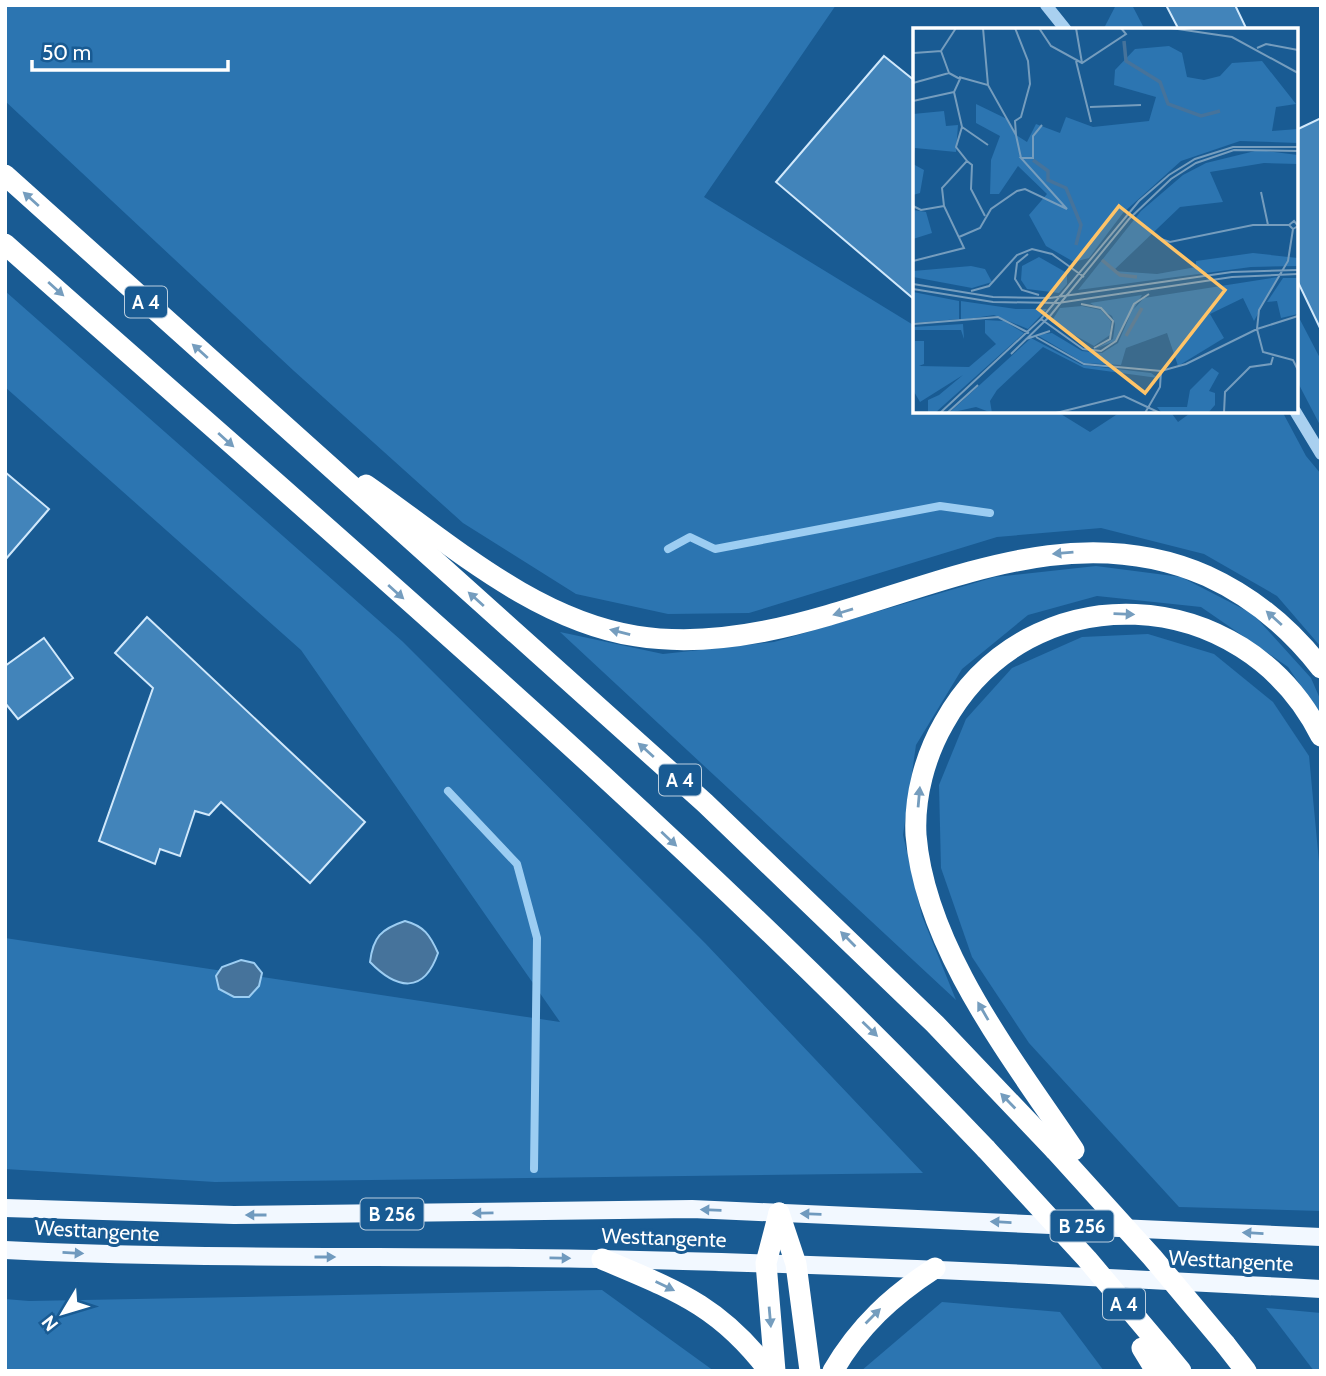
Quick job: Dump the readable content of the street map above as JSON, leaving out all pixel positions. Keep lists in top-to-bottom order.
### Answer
{
  "streets": {
    "highway": ["A 4"],
    "main road": ["B 256", "Westtangente"]
  },
  "scale_bar": "50 m",
  "north": "bottom left"
}
